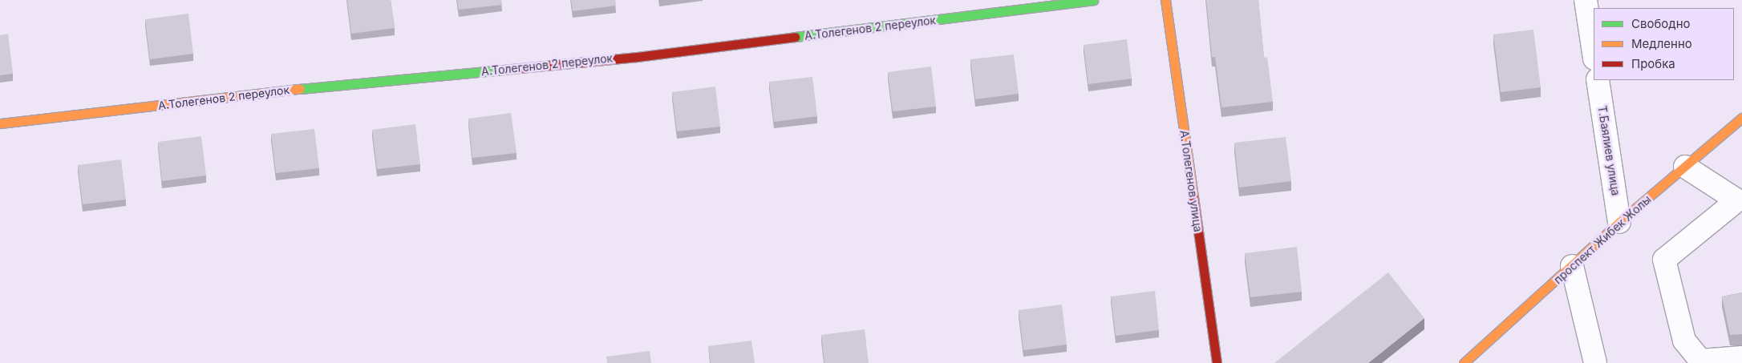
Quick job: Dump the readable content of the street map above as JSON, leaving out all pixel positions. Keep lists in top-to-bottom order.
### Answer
{
  "streets": {
    "street": [
      "А.Толегенов 2 переулок",
      "Т.Баялиев улица",
      "А.Толегенов улица",
      "проспект Жибек Жолы"
    ]
  },
  "crossings": [
    ["Т.Баялиев улица", "проспект Жибек Жолы"]
  ],
  "legend": ["Свободно", "Медленно", "Пробка"]
}
